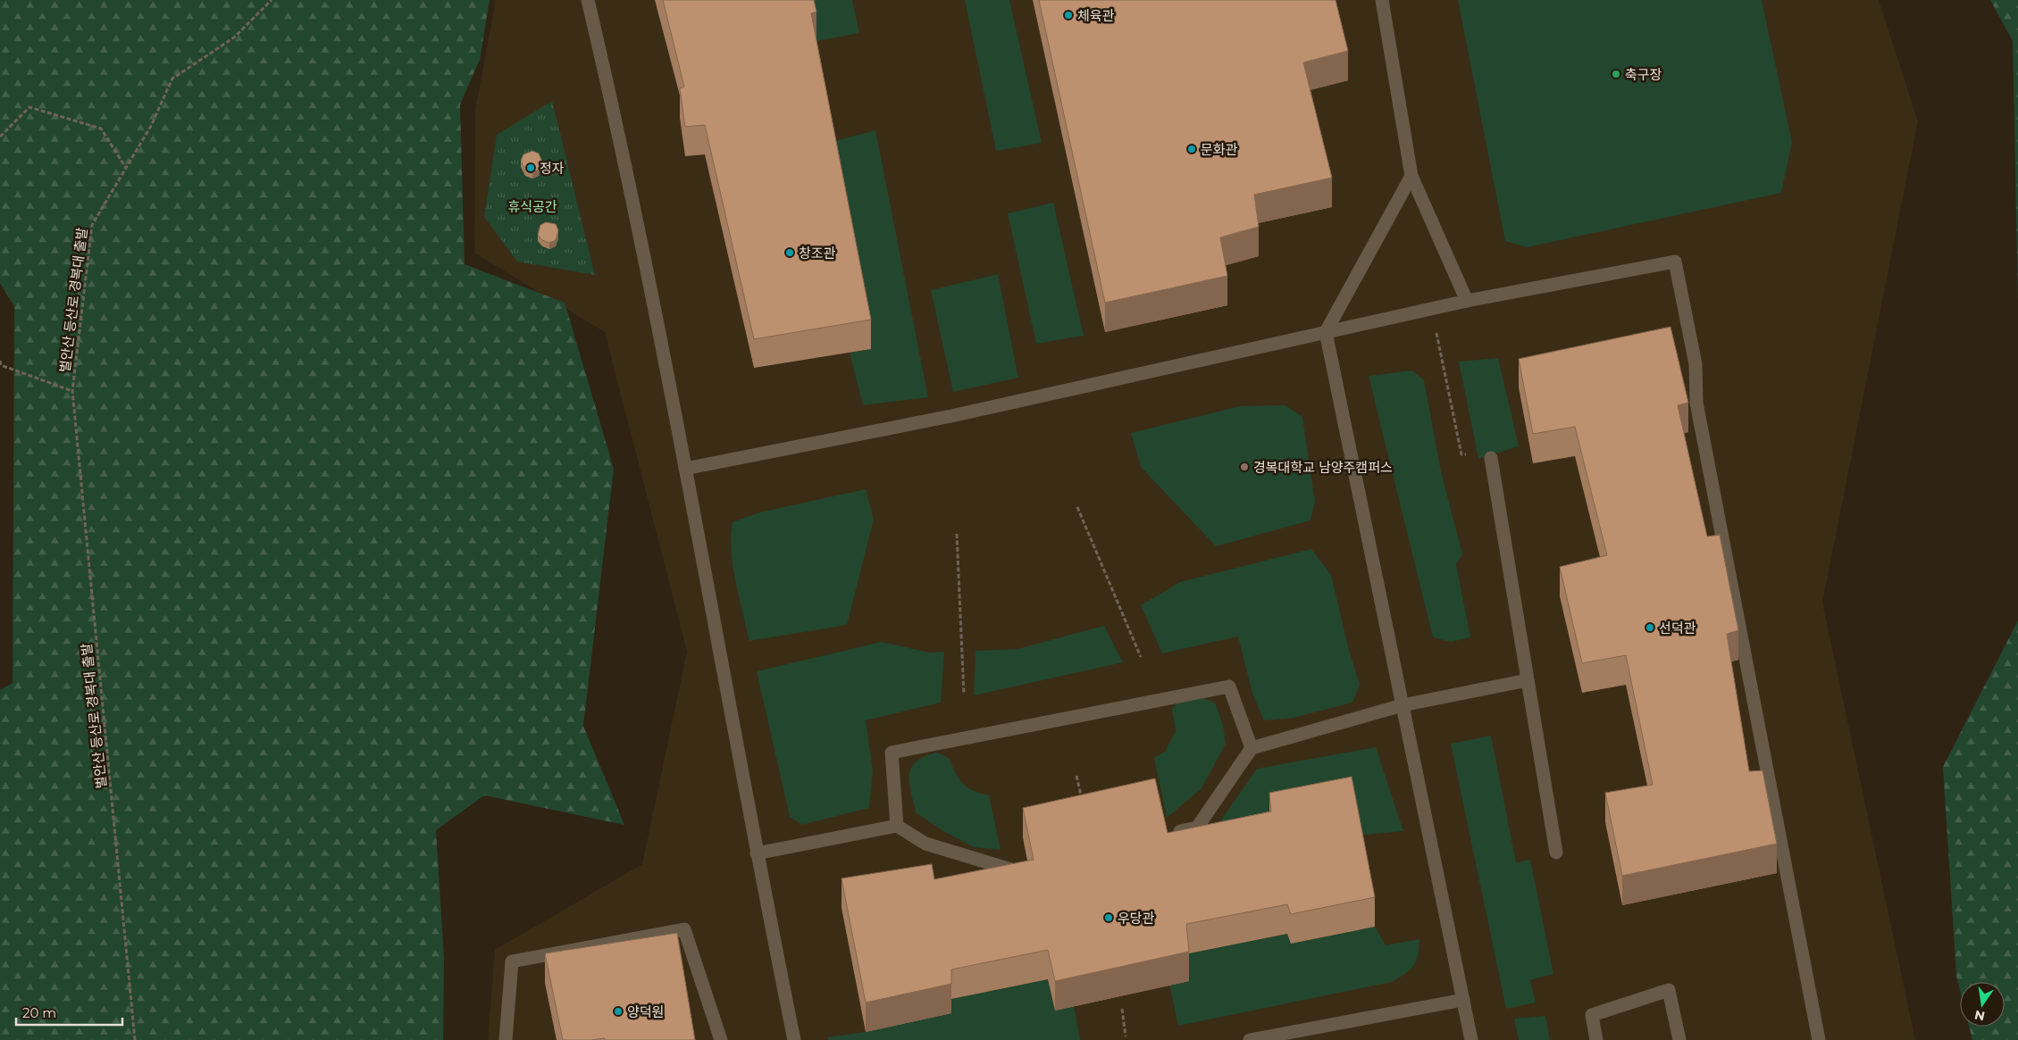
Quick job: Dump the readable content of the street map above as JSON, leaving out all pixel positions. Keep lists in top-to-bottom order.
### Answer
{
  "streets": {
    "path": ["벌안산 등산로 경복대 출발"]
  },
  "parks": ["휴식공간"],
  "places": [
    "체육관",
    "축구장",
    "문화관",
    "정자",
    "창조관",
    "경복대학교 남양주캠퍼스",
    "선덕관",
    "우당관",
    "양덕원"
  ],
  "scale_bar": "20 m",
  "north": "bottom"
}
